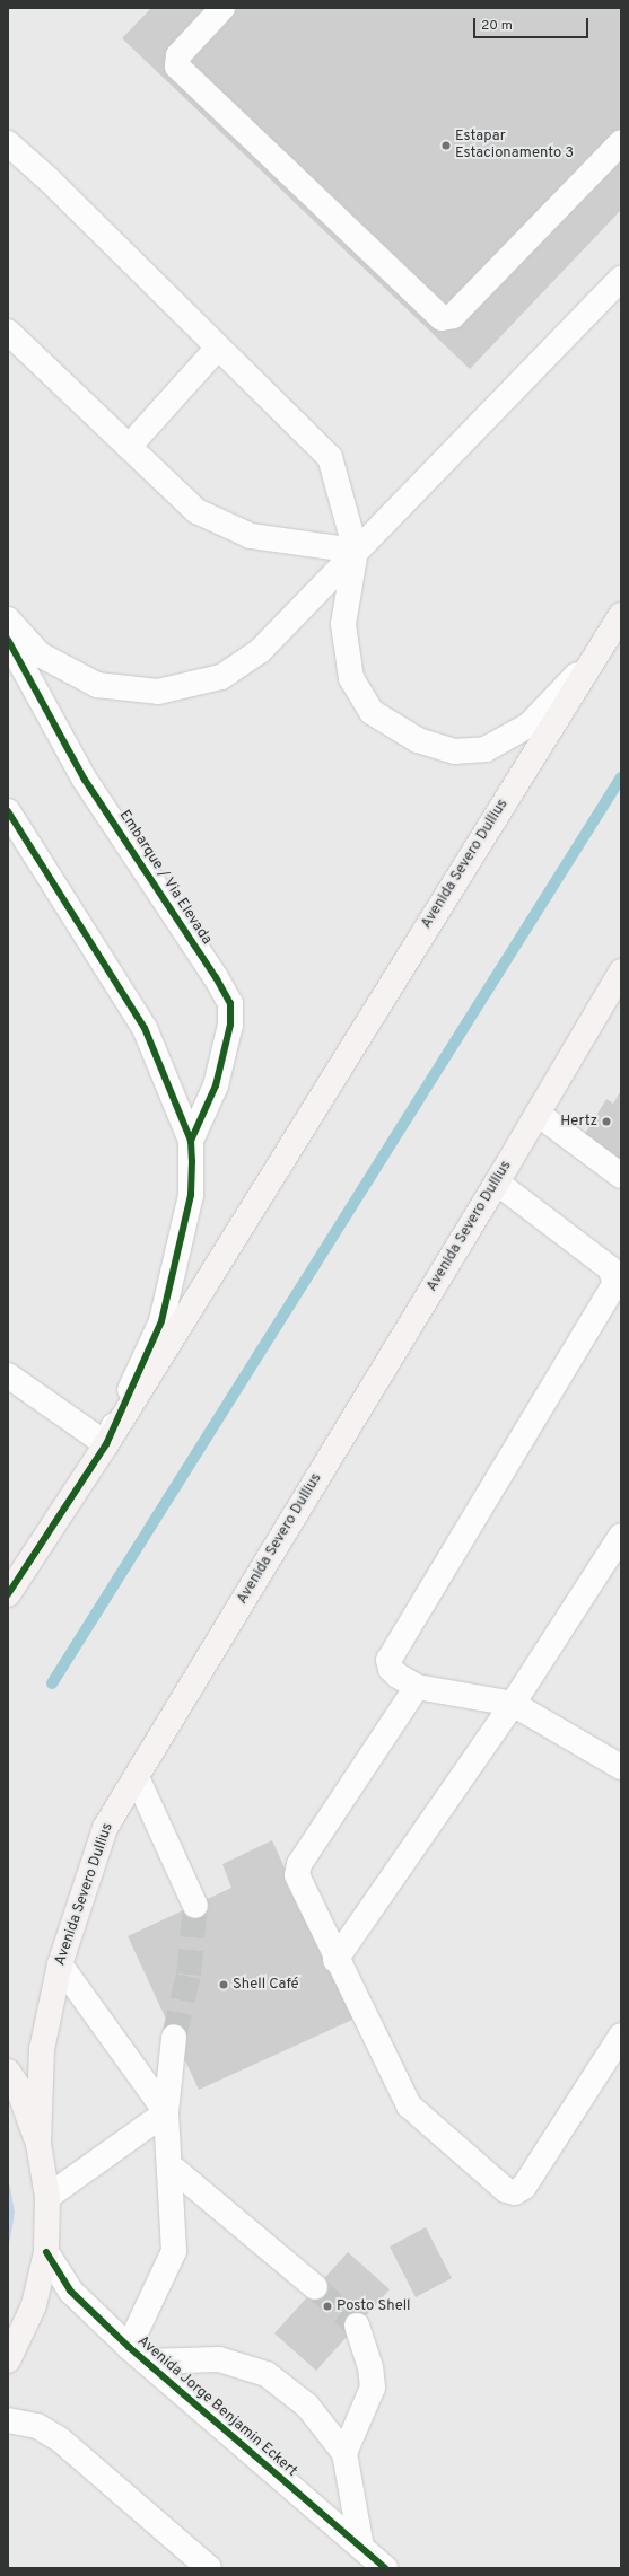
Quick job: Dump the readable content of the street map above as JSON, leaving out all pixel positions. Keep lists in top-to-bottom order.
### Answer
{
  "streets": {
    "main road": ["Avenida Severo Dullius"],
    "street": ["Embarque / Via Elevada", "Avenida Jorge Benjamin Eckert"]
  },
  "places": [
    "Estapar Estacionamento 3",
    "Hertz",
    "Shell Café",
    "Posto Shell"
  ],
  "scale_bar": "20 m"
}
